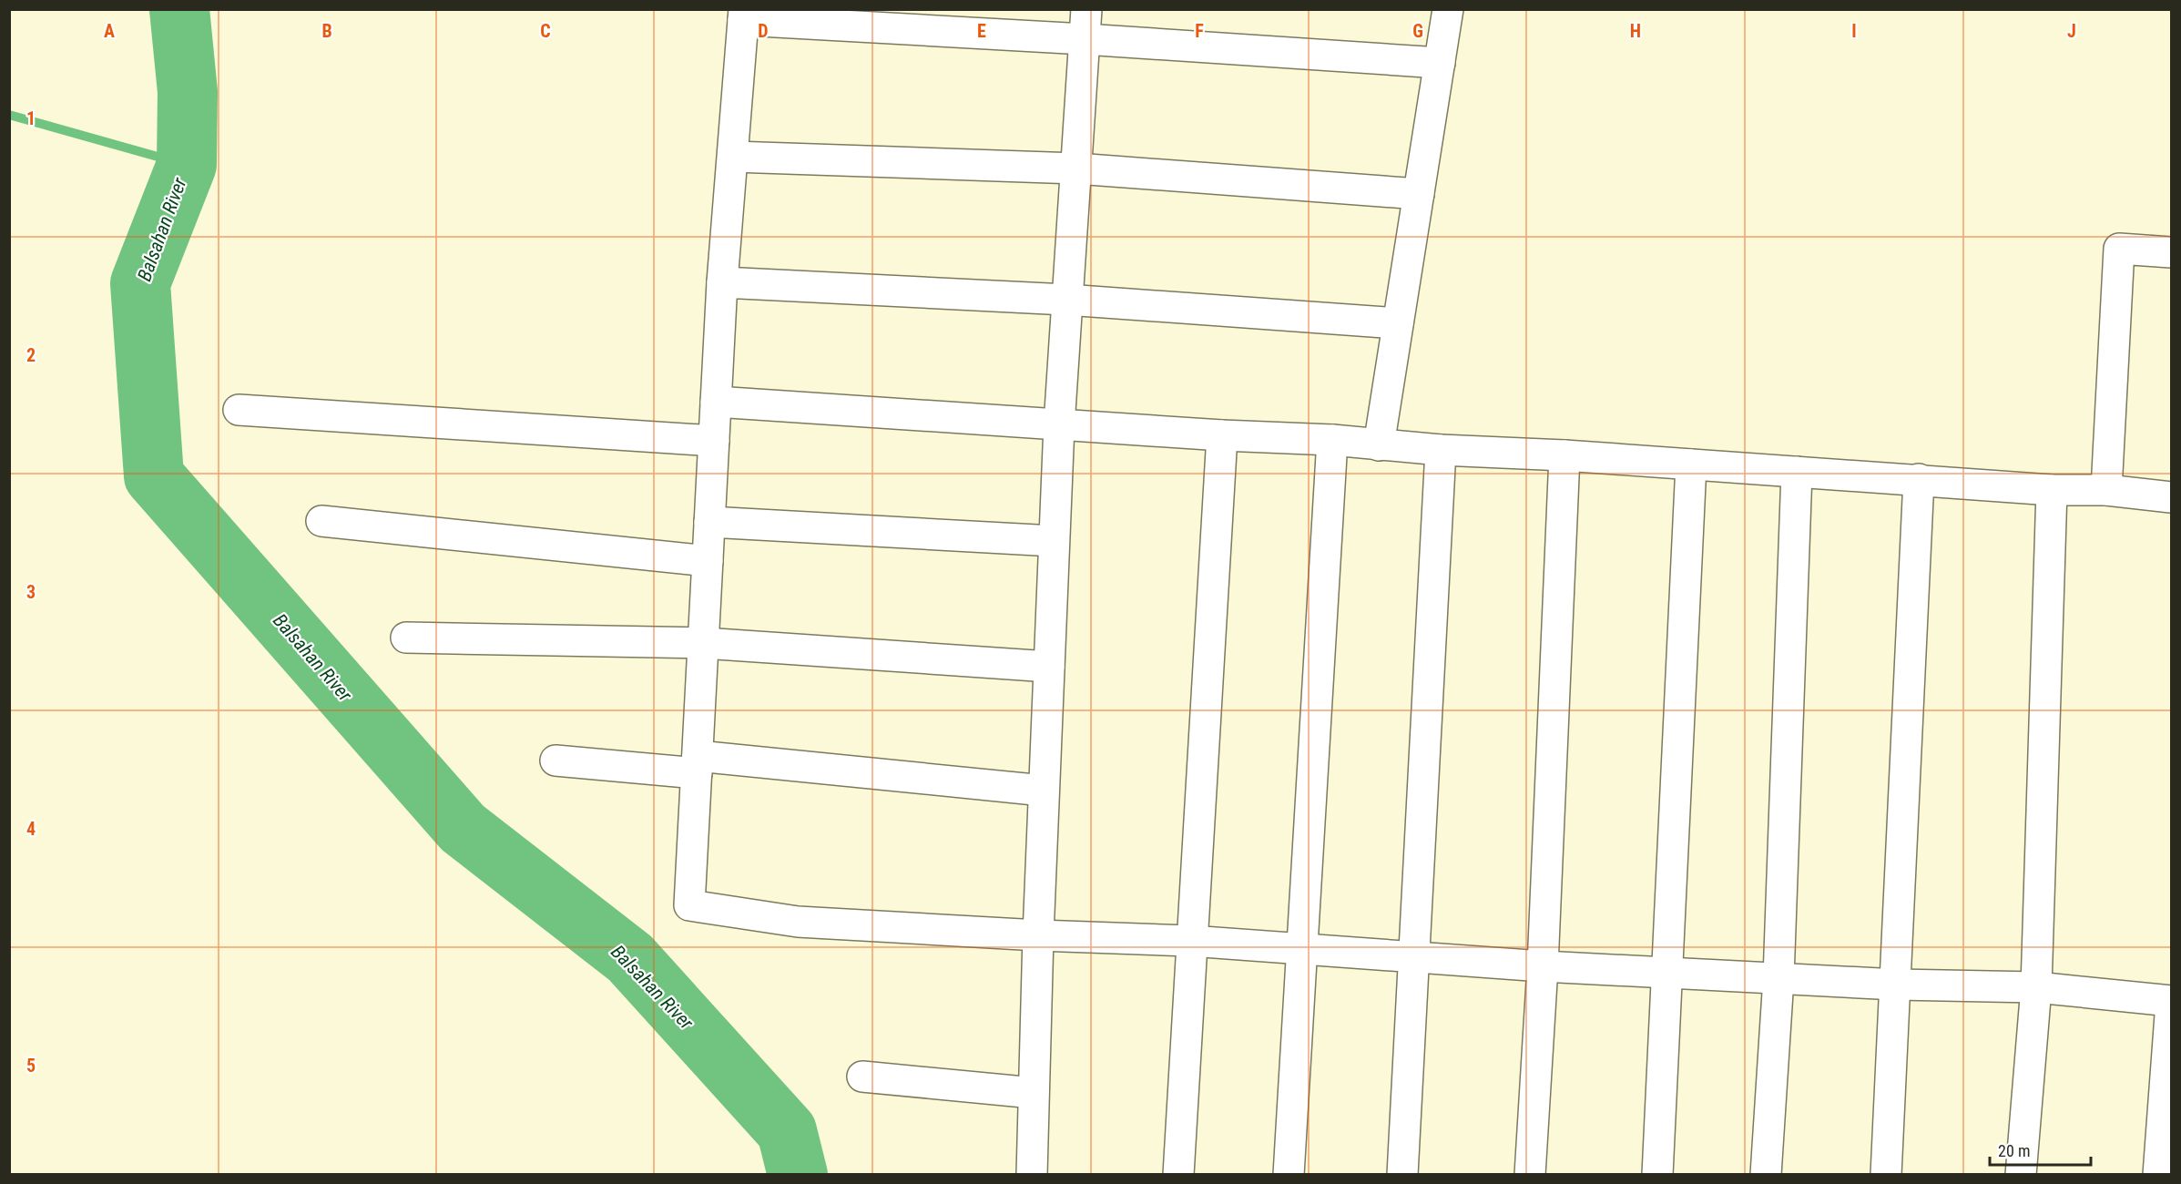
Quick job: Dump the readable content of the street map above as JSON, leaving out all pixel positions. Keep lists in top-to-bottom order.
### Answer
{
  "water": ["Balsahan River"],
  "scale_bar": "20 m",
  "grid": {
    "columns": [
      "A",
      "B",
      "C",
      "D",
      "E",
      "F",
      "G",
      "H",
      "I",
      "J"
    ],
    "rows": [
      "1",
      "2",
      "3",
      "4",
      "5"
    ]
  }
}
